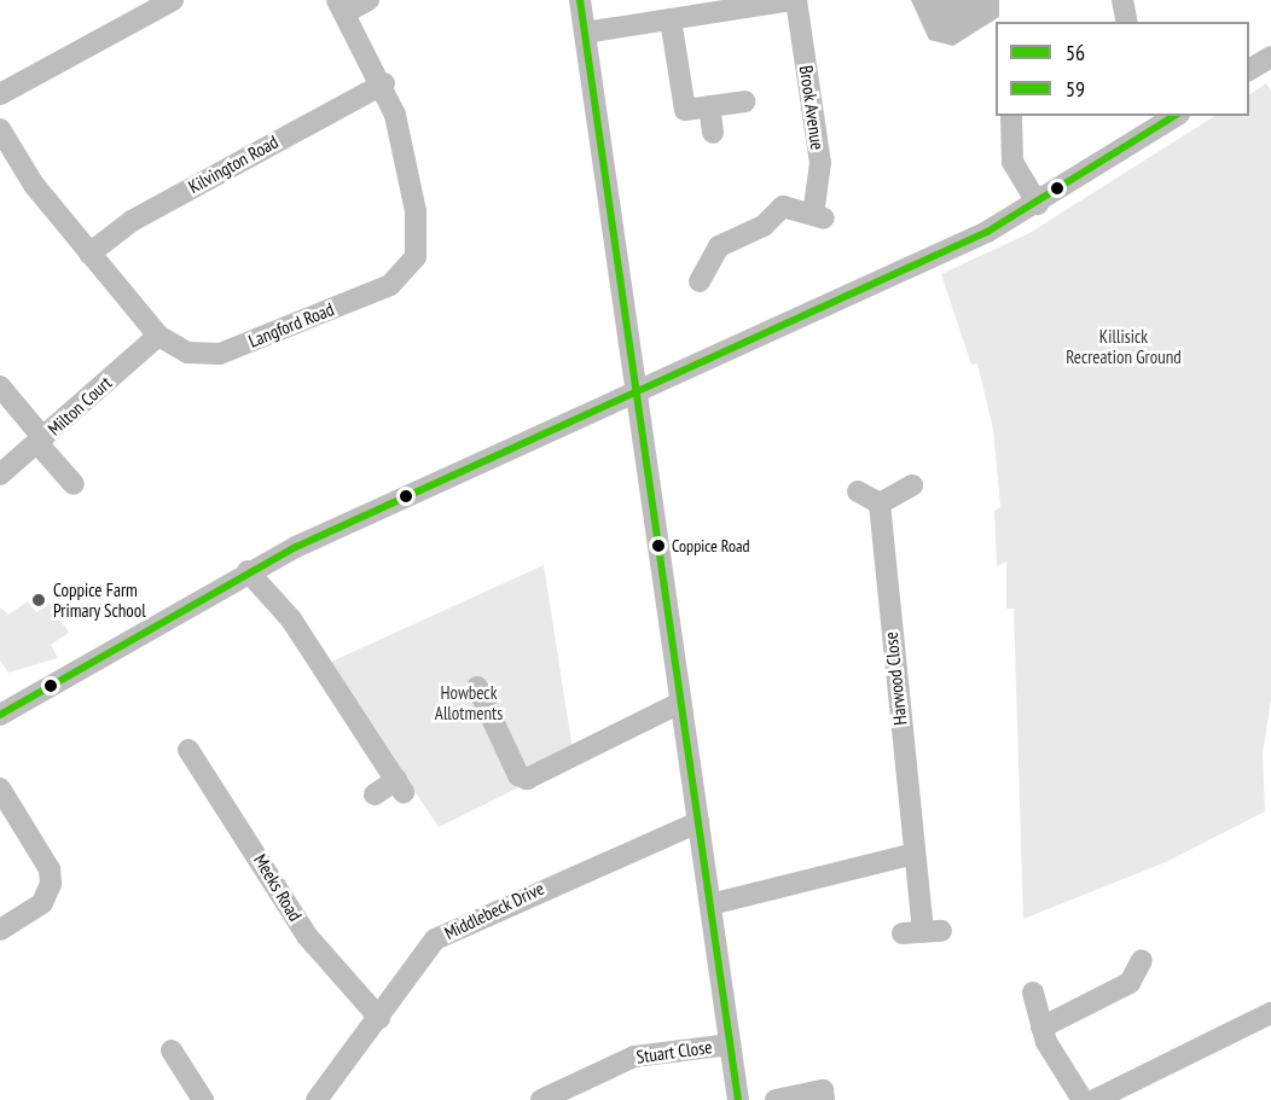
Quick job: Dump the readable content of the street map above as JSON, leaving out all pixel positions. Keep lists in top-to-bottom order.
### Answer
{
  "streets": {
    "street": [
      "Brook Avenue",
      "Kilvington Road",
      "Langford Road",
      "Milton Court",
      "Harwood Close",
      "Meeks Road",
      "Middlebeck Drive",
      "Stuart Close"
    ]
  },
  "crossings": [
    ["Kilvington Road", "Langford Road"],
    ["Langford Road", "Milton Court"],
    ["Meeks Road", "Middlebeck Drive"]
  ],
  "parks": ["Killisick Recreation Ground", "Howbeck Allotments"],
  "places": ["Coppice Road", "Coppice Farm Primary School"],
  "lines": ["transit line 59", "transit line 56"],
  "legend": ["56", "59"]
}
